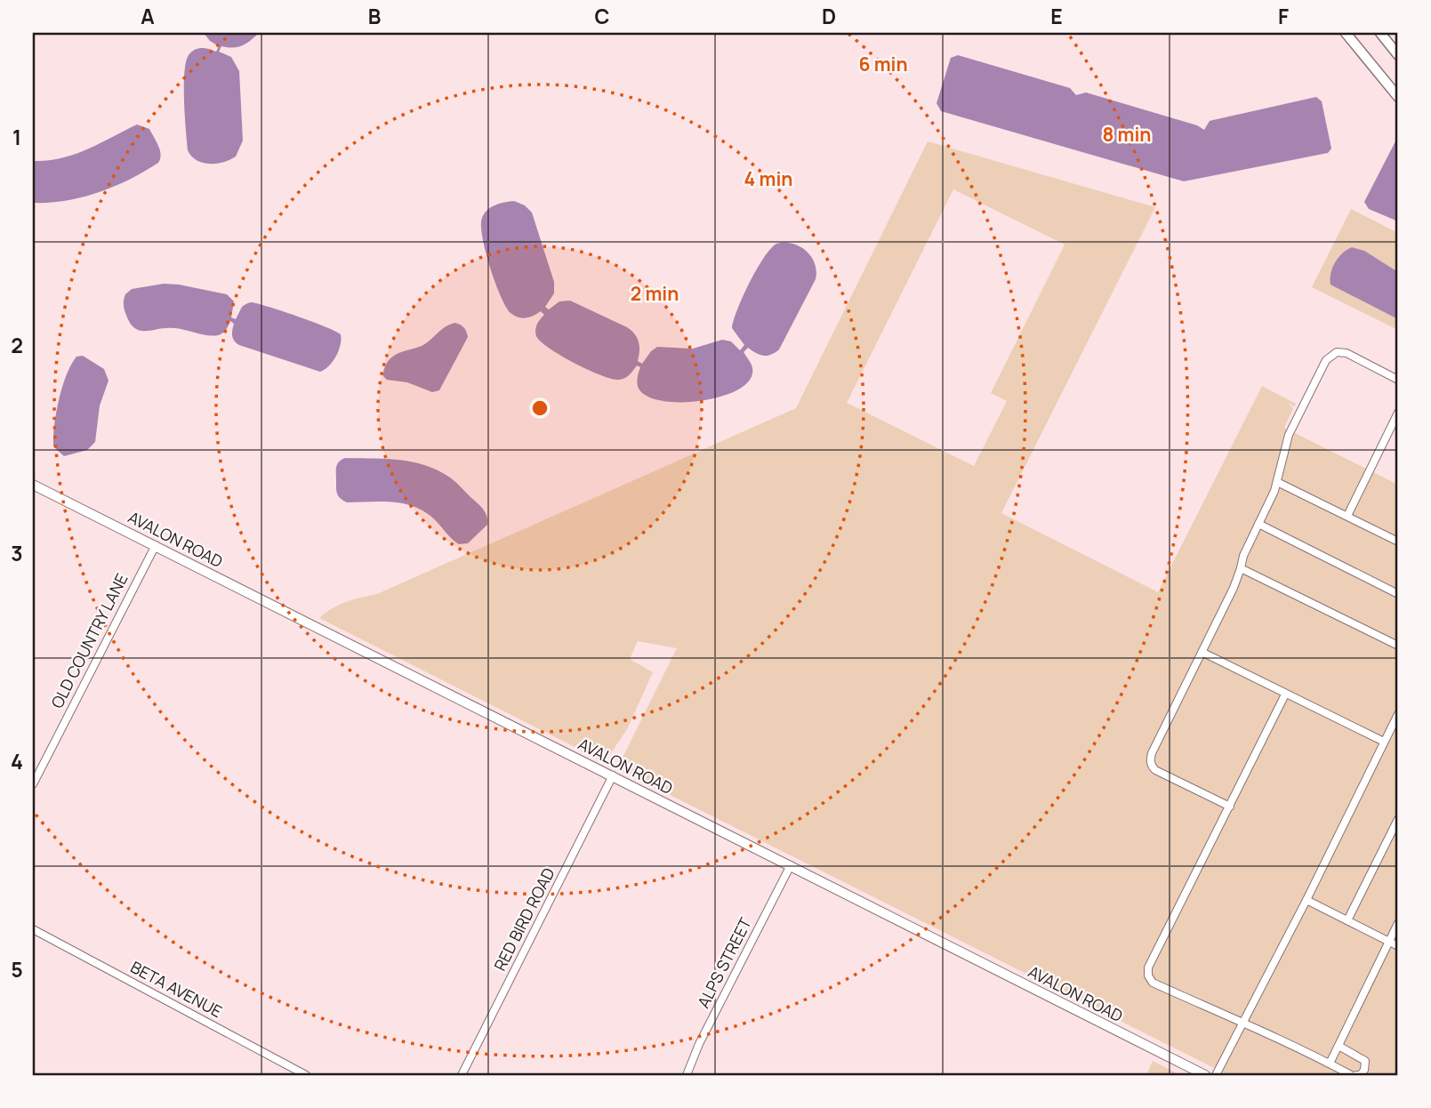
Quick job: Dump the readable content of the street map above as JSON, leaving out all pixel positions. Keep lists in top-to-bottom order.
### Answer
{
  "streets": {
    "main road": ["AVALON ROAD"],
    "street": [
      "OLD COUNTRY LANE",
      "RED BIRD ROAD",
      "ALPS STREET",
      "BETA AVENUE"
    ]
  },
  "crossings": [
    ["AVALON ROAD", "OLD COUNTRY LANE"],
    ["AVALON ROAD", "RED BIRD ROAD"],
    ["AVALON ROAD", "ALPS STREET"]
  ],
  "grid": {
    "columns": [
      "A",
      "B",
      "C",
      "D",
      "E",
      "F"
    ],
    "rows": [
      "1",
      "2",
      "3",
      "4",
      "5"
    ]
  },
  "rings": [
    "6 min",
    "8 min",
    "4 min",
    "2 min"
  ]
}
